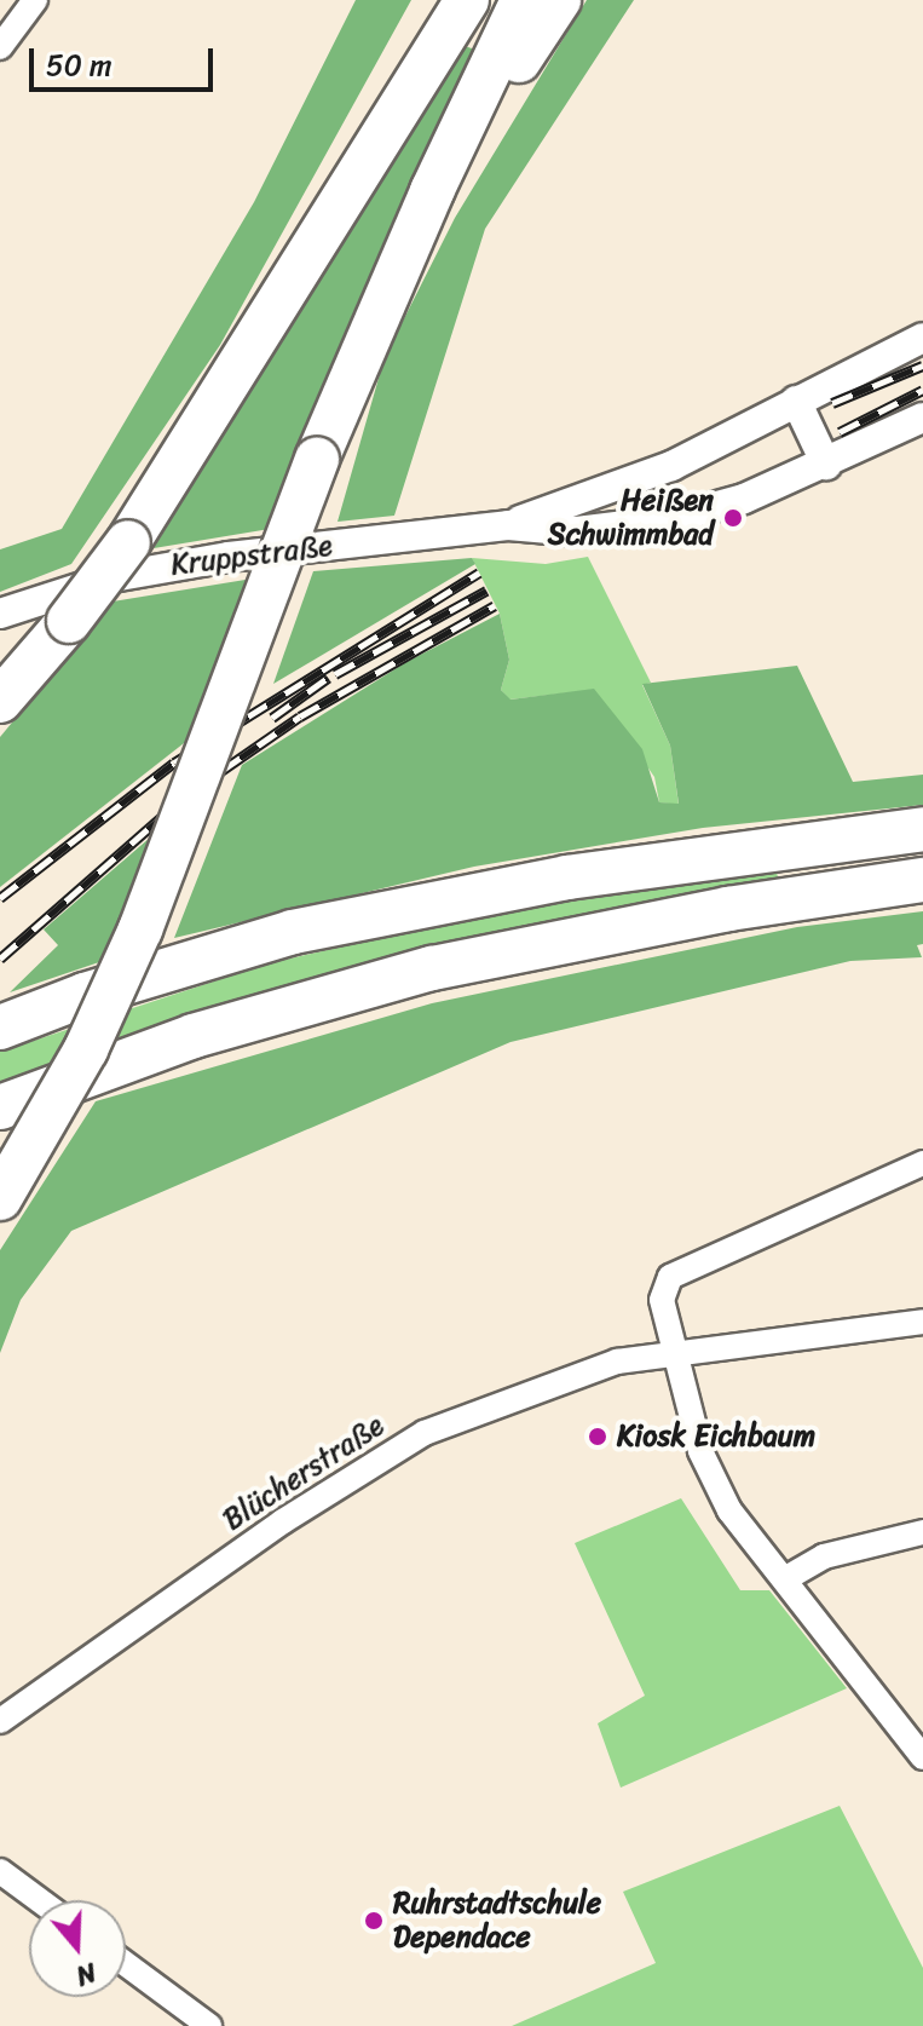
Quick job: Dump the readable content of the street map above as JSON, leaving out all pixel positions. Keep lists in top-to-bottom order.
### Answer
{
  "streets": {
    "street": ["Kruppstraße", "Blücherstraße"]
  },
  "places": ["Heißen Schwimmbad", "Kiosk Eichbaum", "Ruhrstadtschule Dependace"],
  "scale_bar": "50 m",
  "north": "bottom"
}
